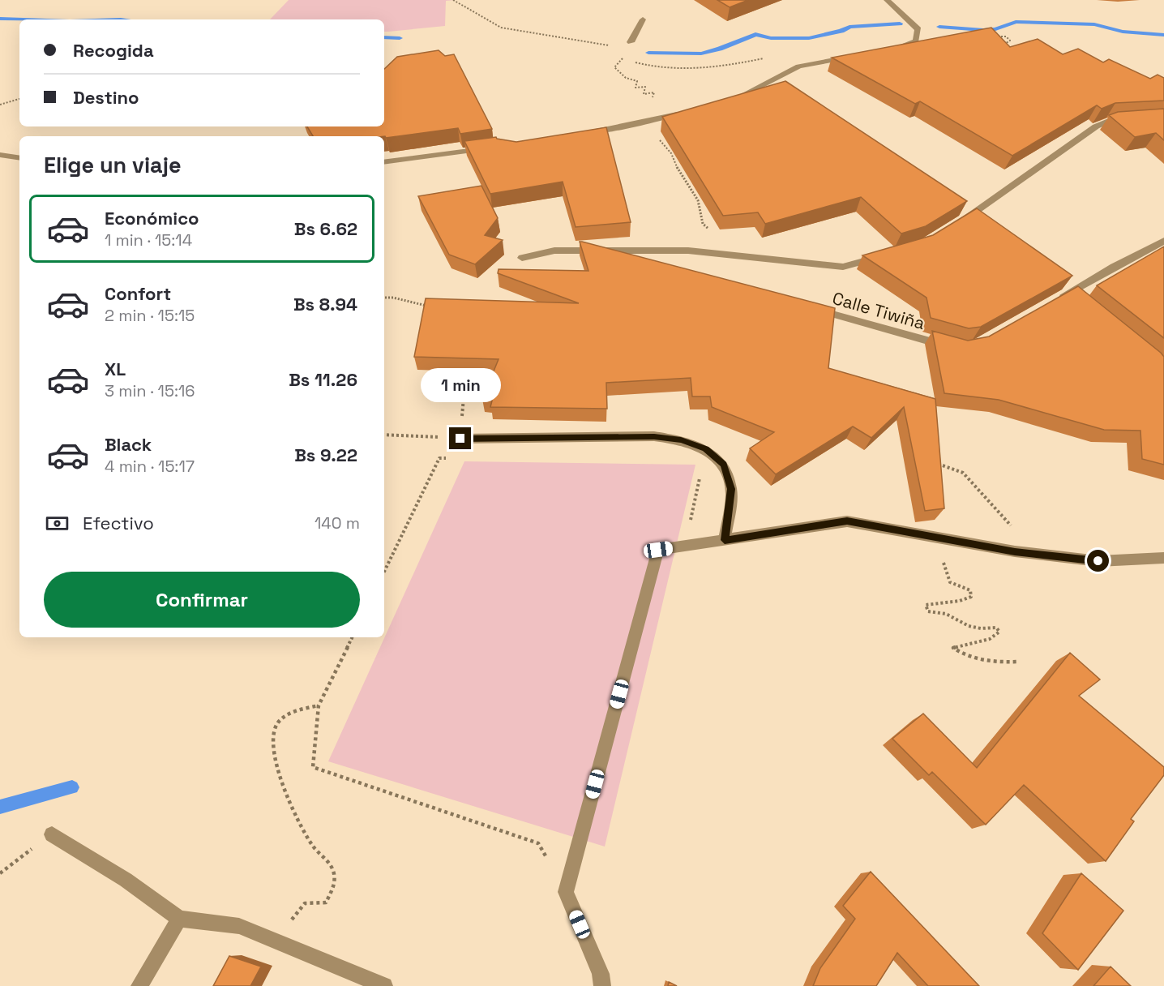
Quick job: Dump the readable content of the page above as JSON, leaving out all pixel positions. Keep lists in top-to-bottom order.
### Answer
{
  "streets": {
    "street": ["Calle Tiwiña"]
  },
  "page": {
    "banner": ["Recogida", "Destino"],
    "heading": "Elige un viaje",
    "list": [
      {
        "name": "Económico",
        "note": "1 min · 15:14",
        "value": "Bs 6.62"
      },
      {
        "name": "Confort",
        "note": "2 min · 15:15",
        "value": "Bs 8.94"
      },
      {
        "name": "XL",
        "note": "3 min · 15:16",
        "value": "Bs 11.26"
      },
      {
        "name": "Black",
        "note": "4 min · 15:17",
        "value": "Bs 9.22"
      }
    ],
    "bubble": "1 min",
    "pay": ["Efectivo", "140 m"],
    "buttons": "Confirmar"
  }
}
